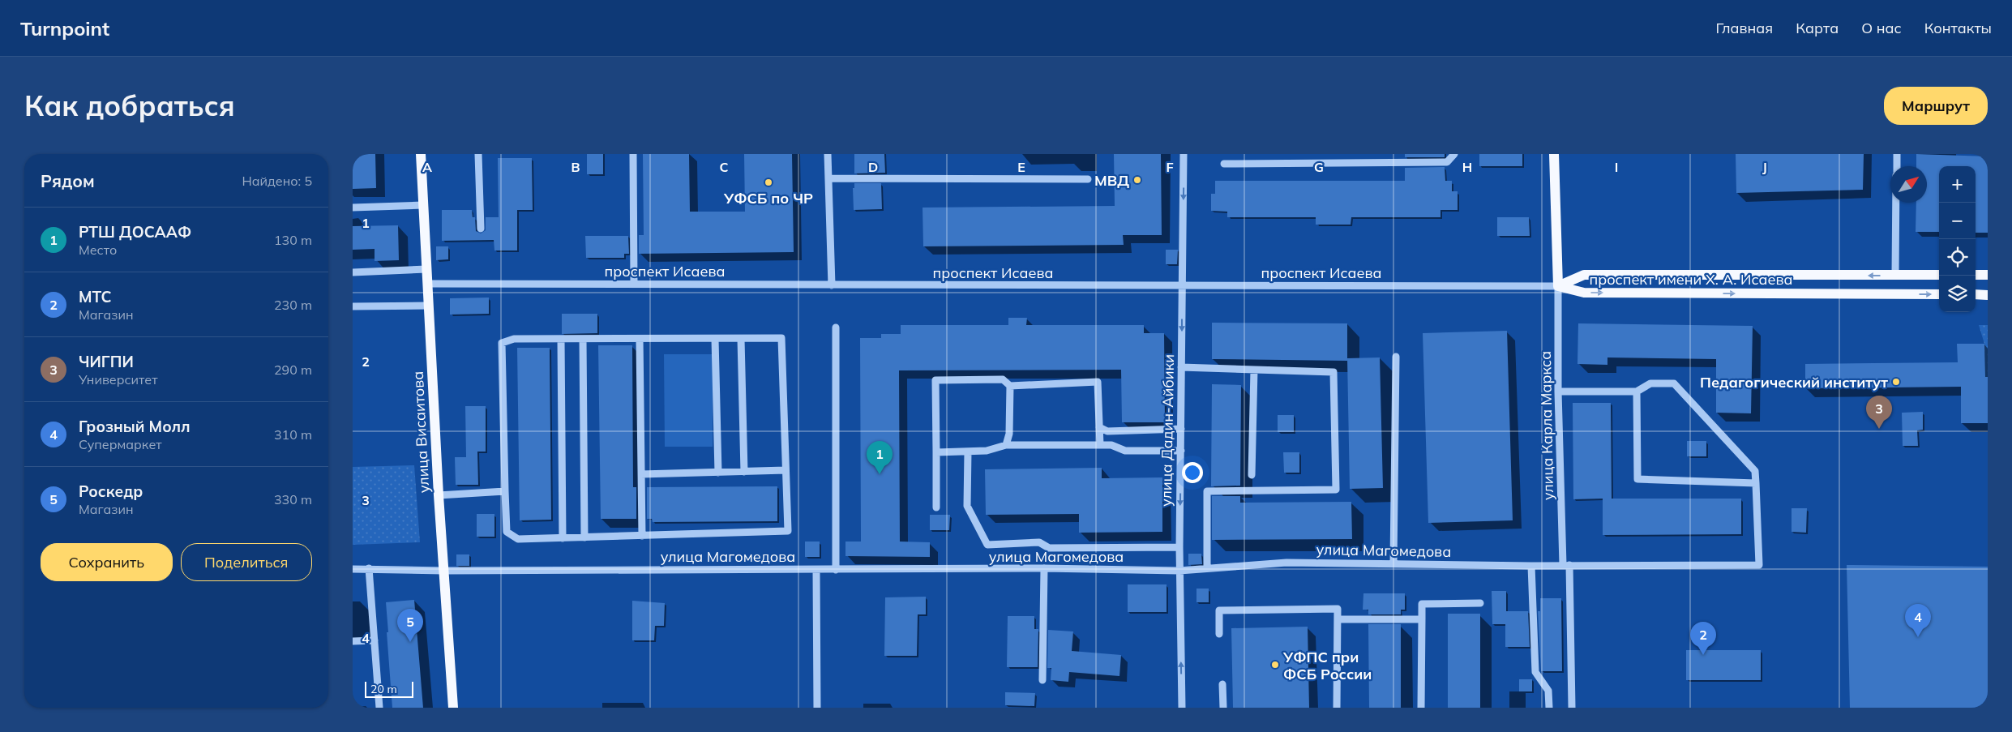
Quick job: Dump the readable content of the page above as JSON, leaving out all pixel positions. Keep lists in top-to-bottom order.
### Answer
{
  "streets": {
    "main road": ["проспект имени Х. А. Исаева", "улица Висаитова"],
    "street": [
      "проспект Исаева",
      "улица Карла Маркса",
      "улица Дадин-Айбики",
      "улица Магомедова"
    ]
  },
  "crossings": [
    ["проспект Исаева", "проспект имени Х. А. Исаева"],
    ["проспект Исаева", "улица Карла Маркса"],
    ["проспект Исаева", "улица Дадин-Айбики"],
    ["проспект Исаева", "улица Висаитова"],
    ["проспект имени Х. А. Исаева", "улица Карла Маркса"],
    ["улица Карла Маркса", "улица Магомедова"],
    ["улица Дадин-Айбики", "улица Магомедова"],
    ["улица Висаитова", "улица Магомедова"]
  ],
  "places": [
    "МВД",
    "УФСБ по ЧР",
    "Педагогический институт",
    "УФПС при ФСБ России"
  ],
  "scale_bar": "20 m",
  "north": "top right",
  "page": {
    "header": "Turnpoint",
    "nav": [
      "Главная",
      "Карта",
      "О нас",
      "Контакты"
    ],
    "buttons": [
      "Маршрут",
      ["Сохранить", "Поделиться"]
    ],
    "title": "Как добраться",
    "heading": ["Рядом", "Найдено: 5"],
    "map_buttons": ["+", "−"],
    "list": [
      {
        "mark": "1",
        "name": "РТШ ДОСААФ",
        "note": "Место",
        "value": "130 m"
      },
      {
        "mark": "2",
        "name": "МТС",
        "note": "Магазин",
        "value": "230 m"
      },
      {
        "mark": "3",
        "name": "ЧИГПИ",
        "note": "Университет",
        "value": "290 m"
      },
      {
        "mark": "4",
        "name": "Грозный Молл",
        "note": "Супермаркет",
        "value": "310 m"
      },
      {
        "mark": "5",
        "name": "Роскедр",
        "note": "Магазин",
        "value": "330 m"
      }
    ],
    "pins": [
      "3",
      "1",
      "4",
      "5",
      "2"
    ],
    "scale": "20 m"
  },
  "grid": {
    "columns": [
      "A",
      "B",
      "C",
      "D",
      "E",
      "F",
      "G",
      "H",
      "I",
      "J"
    ],
    "rows": [
      "1",
      "2",
      "3",
      "4"
    ]
  }
}
